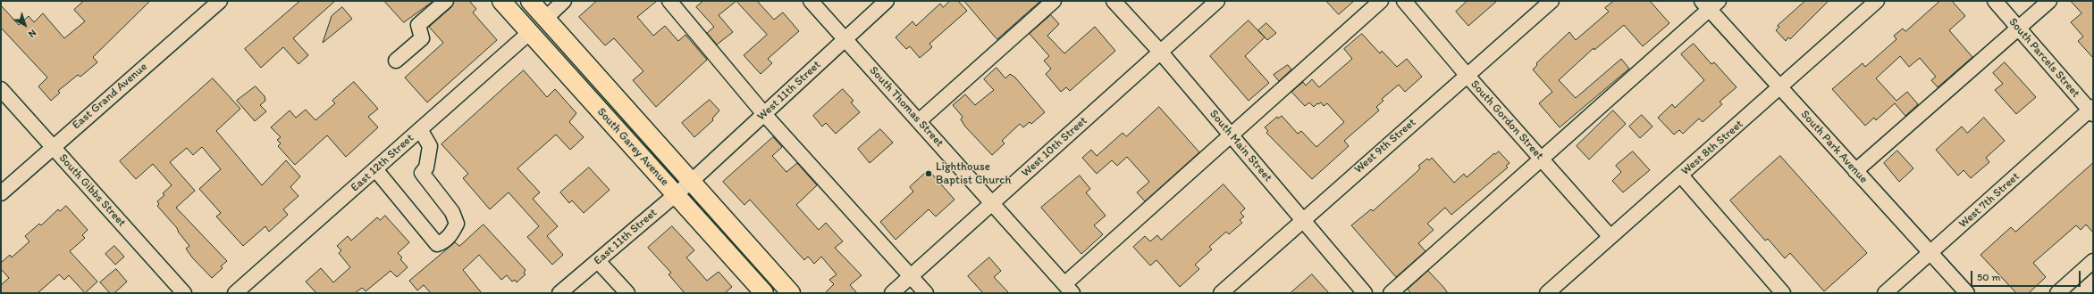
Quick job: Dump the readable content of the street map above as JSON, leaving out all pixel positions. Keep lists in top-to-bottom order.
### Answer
{
  "streets": {
    "main road": ["South Garey Avenue"],
    "street": [
      "South Parcels Street",
      "West 11th Street",
      "East Grand Avenue",
      "South Thomas Street",
      "South Gordon Street",
      "South Main Street",
      "West 9th Street",
      "West 10th Street",
      "South Park Avenue",
      "West 8th Street",
      "East 12th Street",
      "South Gibbs Street",
      "West 7th Street",
      "East 11th Street"
    ]
  },
  "crossings": [
    ["South Parcels Street", "West 7th Street"],
    ["West 11th Street", "South Thomas Street"],
    ["West 11th Street", "South Garey Avenue"],
    ["West 11th Street", "East 11th Street"],
    ["East Grand Avenue", "South Gibbs Street"],
    ["South Thomas Street", "West 10th Street"],
    ["South Gordon Street", "West 9th Street"],
    ["South Gordon Street", "West 8th Street"],
    ["South Main Street", "West 9th Street"],
    ["South Main Street", "West 10th Street"],
    ["South Garey Avenue", "East 12th Street"],
    ["South Garey Avenue", "East 11th Street"],
    ["South Park Avenue", "West 8th Street"],
    ["South Park Avenue", "West 7th Street"]
  ],
  "places": ["Lighthouse Baptist Church"],
  "scale_bar": "50 m",
  "north": "bottom right"
}
